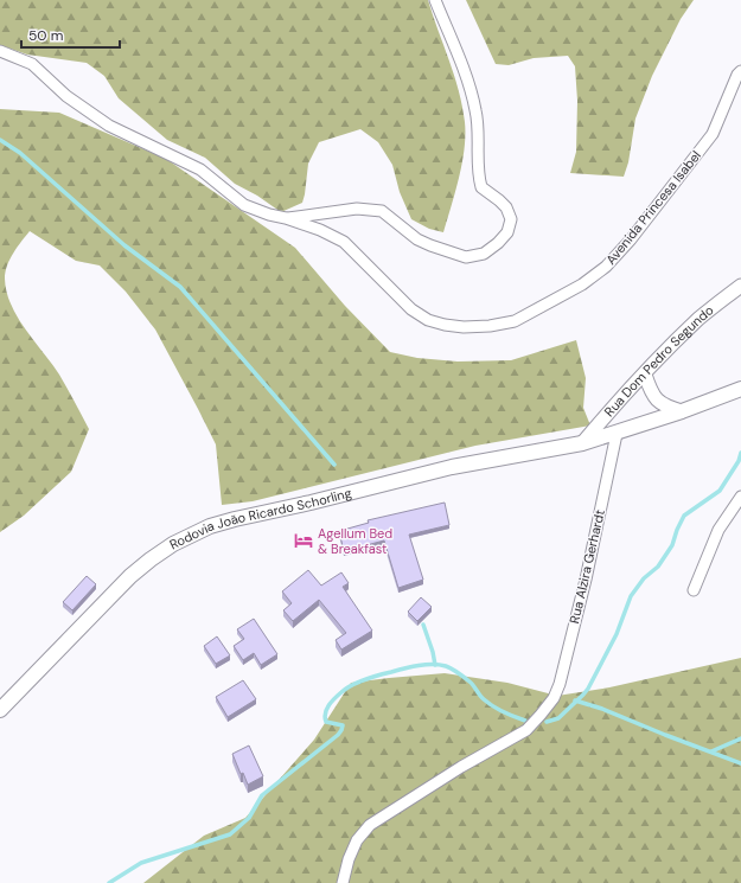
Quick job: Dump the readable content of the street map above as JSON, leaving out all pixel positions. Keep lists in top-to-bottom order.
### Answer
{
  "streets": {
    "main road": ["Rodovia João Ricardo Schorling"],
    "street": ["Avenida Princesa Isabel", "Rua Dom Pedro Segundo", "Rua Alzira Gerhardt"]
  },
  "crossings": [
    ["Rua Dom Pedro Segundo", "Rodovia João Ricardo Schorling"],
    ["Rodovia João Ricardo Schorling", "Rua Alzira Gerhardt"]
  ],
  "places": {
    "hotel": ["Agellum Bed & Breakfast"]
  },
  "scale_bar": "50 m"
}
